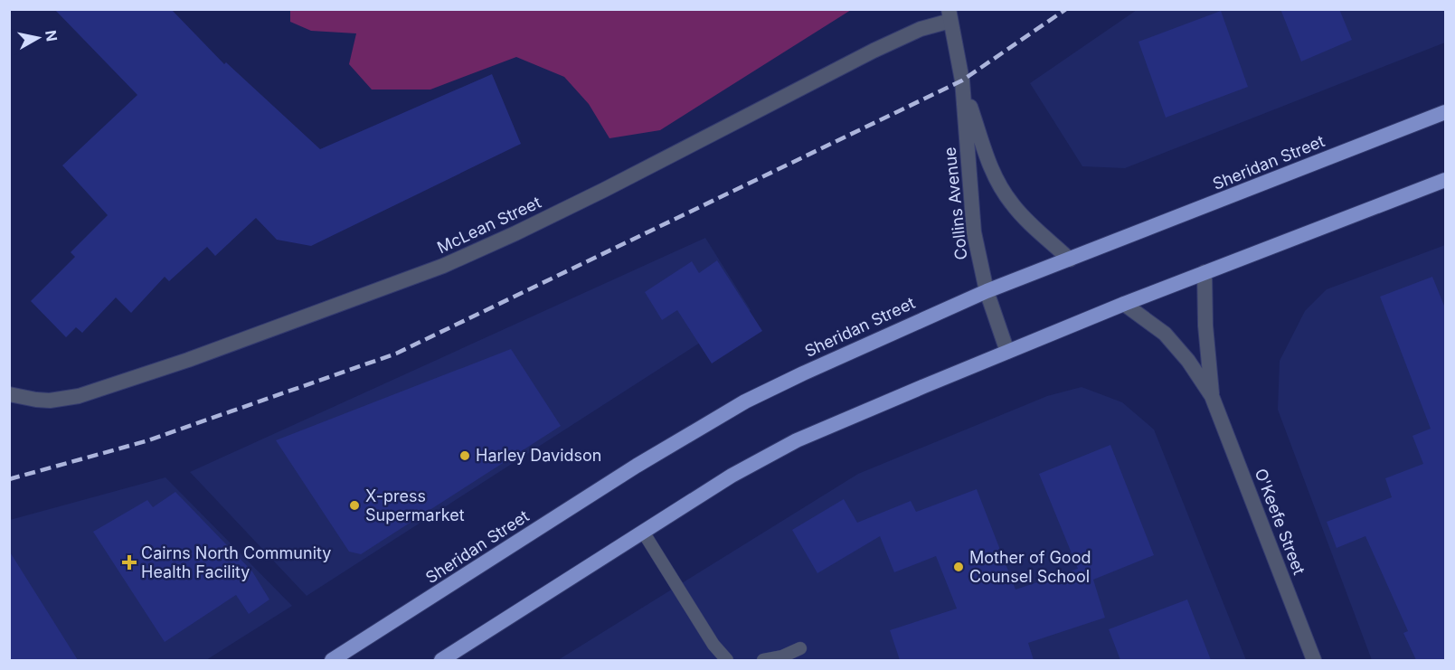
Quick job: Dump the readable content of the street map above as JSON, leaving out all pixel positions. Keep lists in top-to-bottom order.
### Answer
{
  "streets": {
    "highway": ["Sheridan Street"],
    "street": ["Collins Avenue", "McLean Street", "O'Keefe Street"]
  },
  "crossings": [
    ["Sheridan Street", "Collins Avenue"],
    ["Collins Avenue", "McLean Street"]
  ],
  "places": {
    "other": ["Harley Davidson", "X-press Supermarket", "Mother of Good Counsel School"],
    "health": ["Cairns North Community Health Facility"]
  },
  "north": "right"
}
